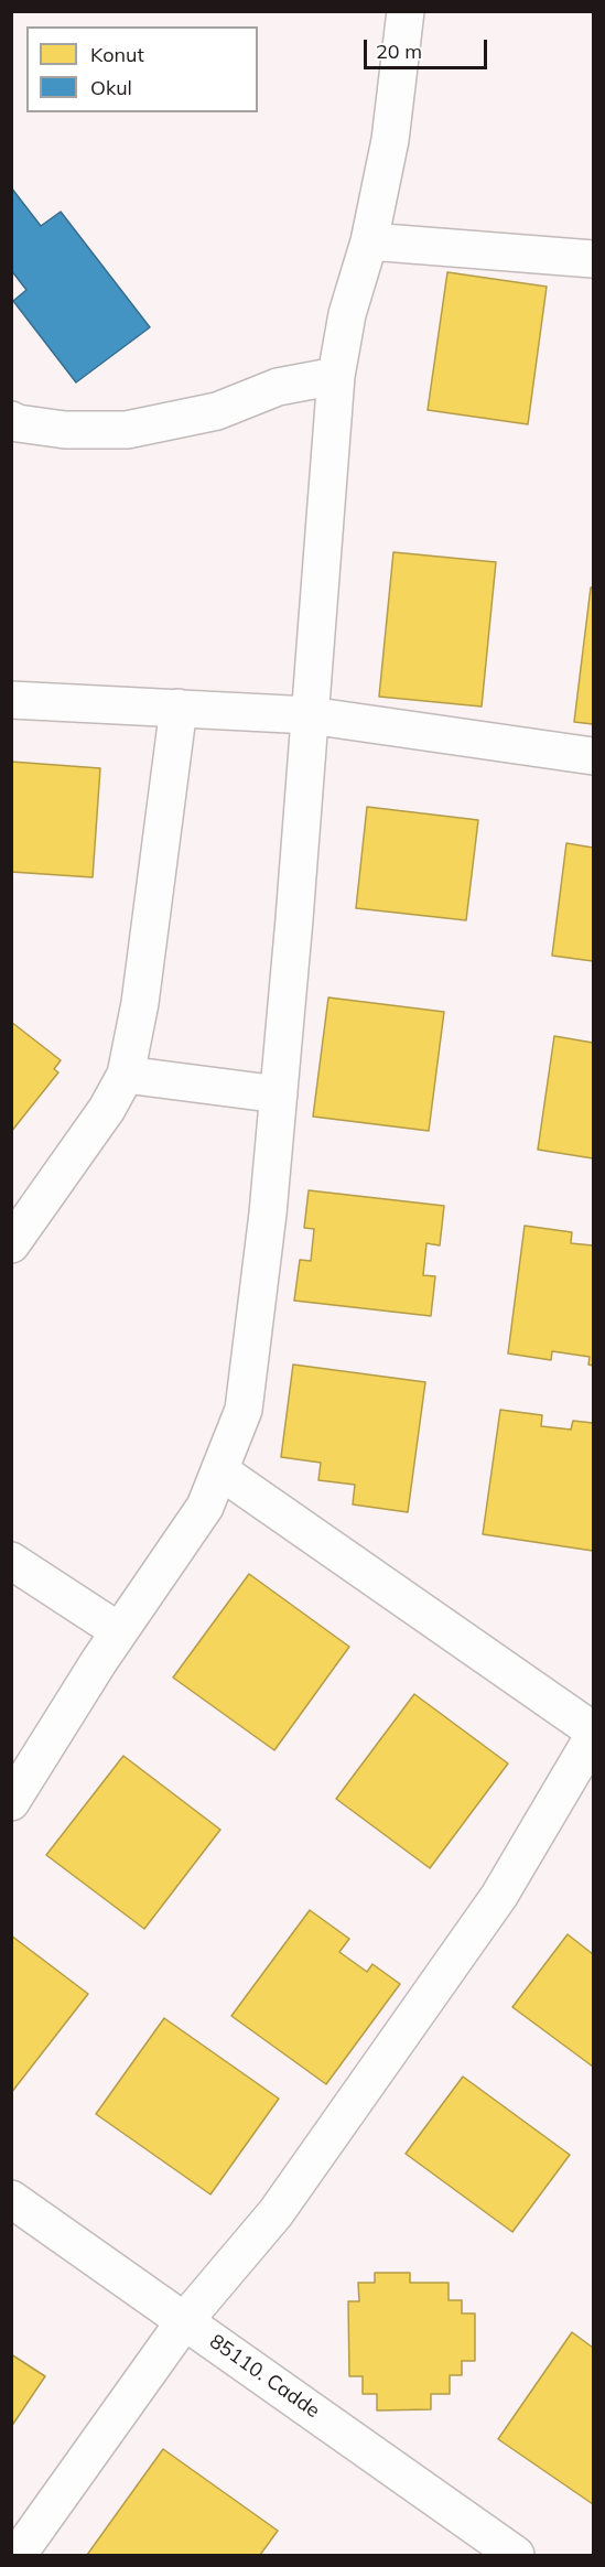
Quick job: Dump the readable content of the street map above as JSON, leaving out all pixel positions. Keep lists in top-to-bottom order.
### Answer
{
  "streets": {
    "street": ["85110. Cadde"]
  },
  "legend": ["Konut", "Okul"],
  "scale_bar": "20 m"
}
